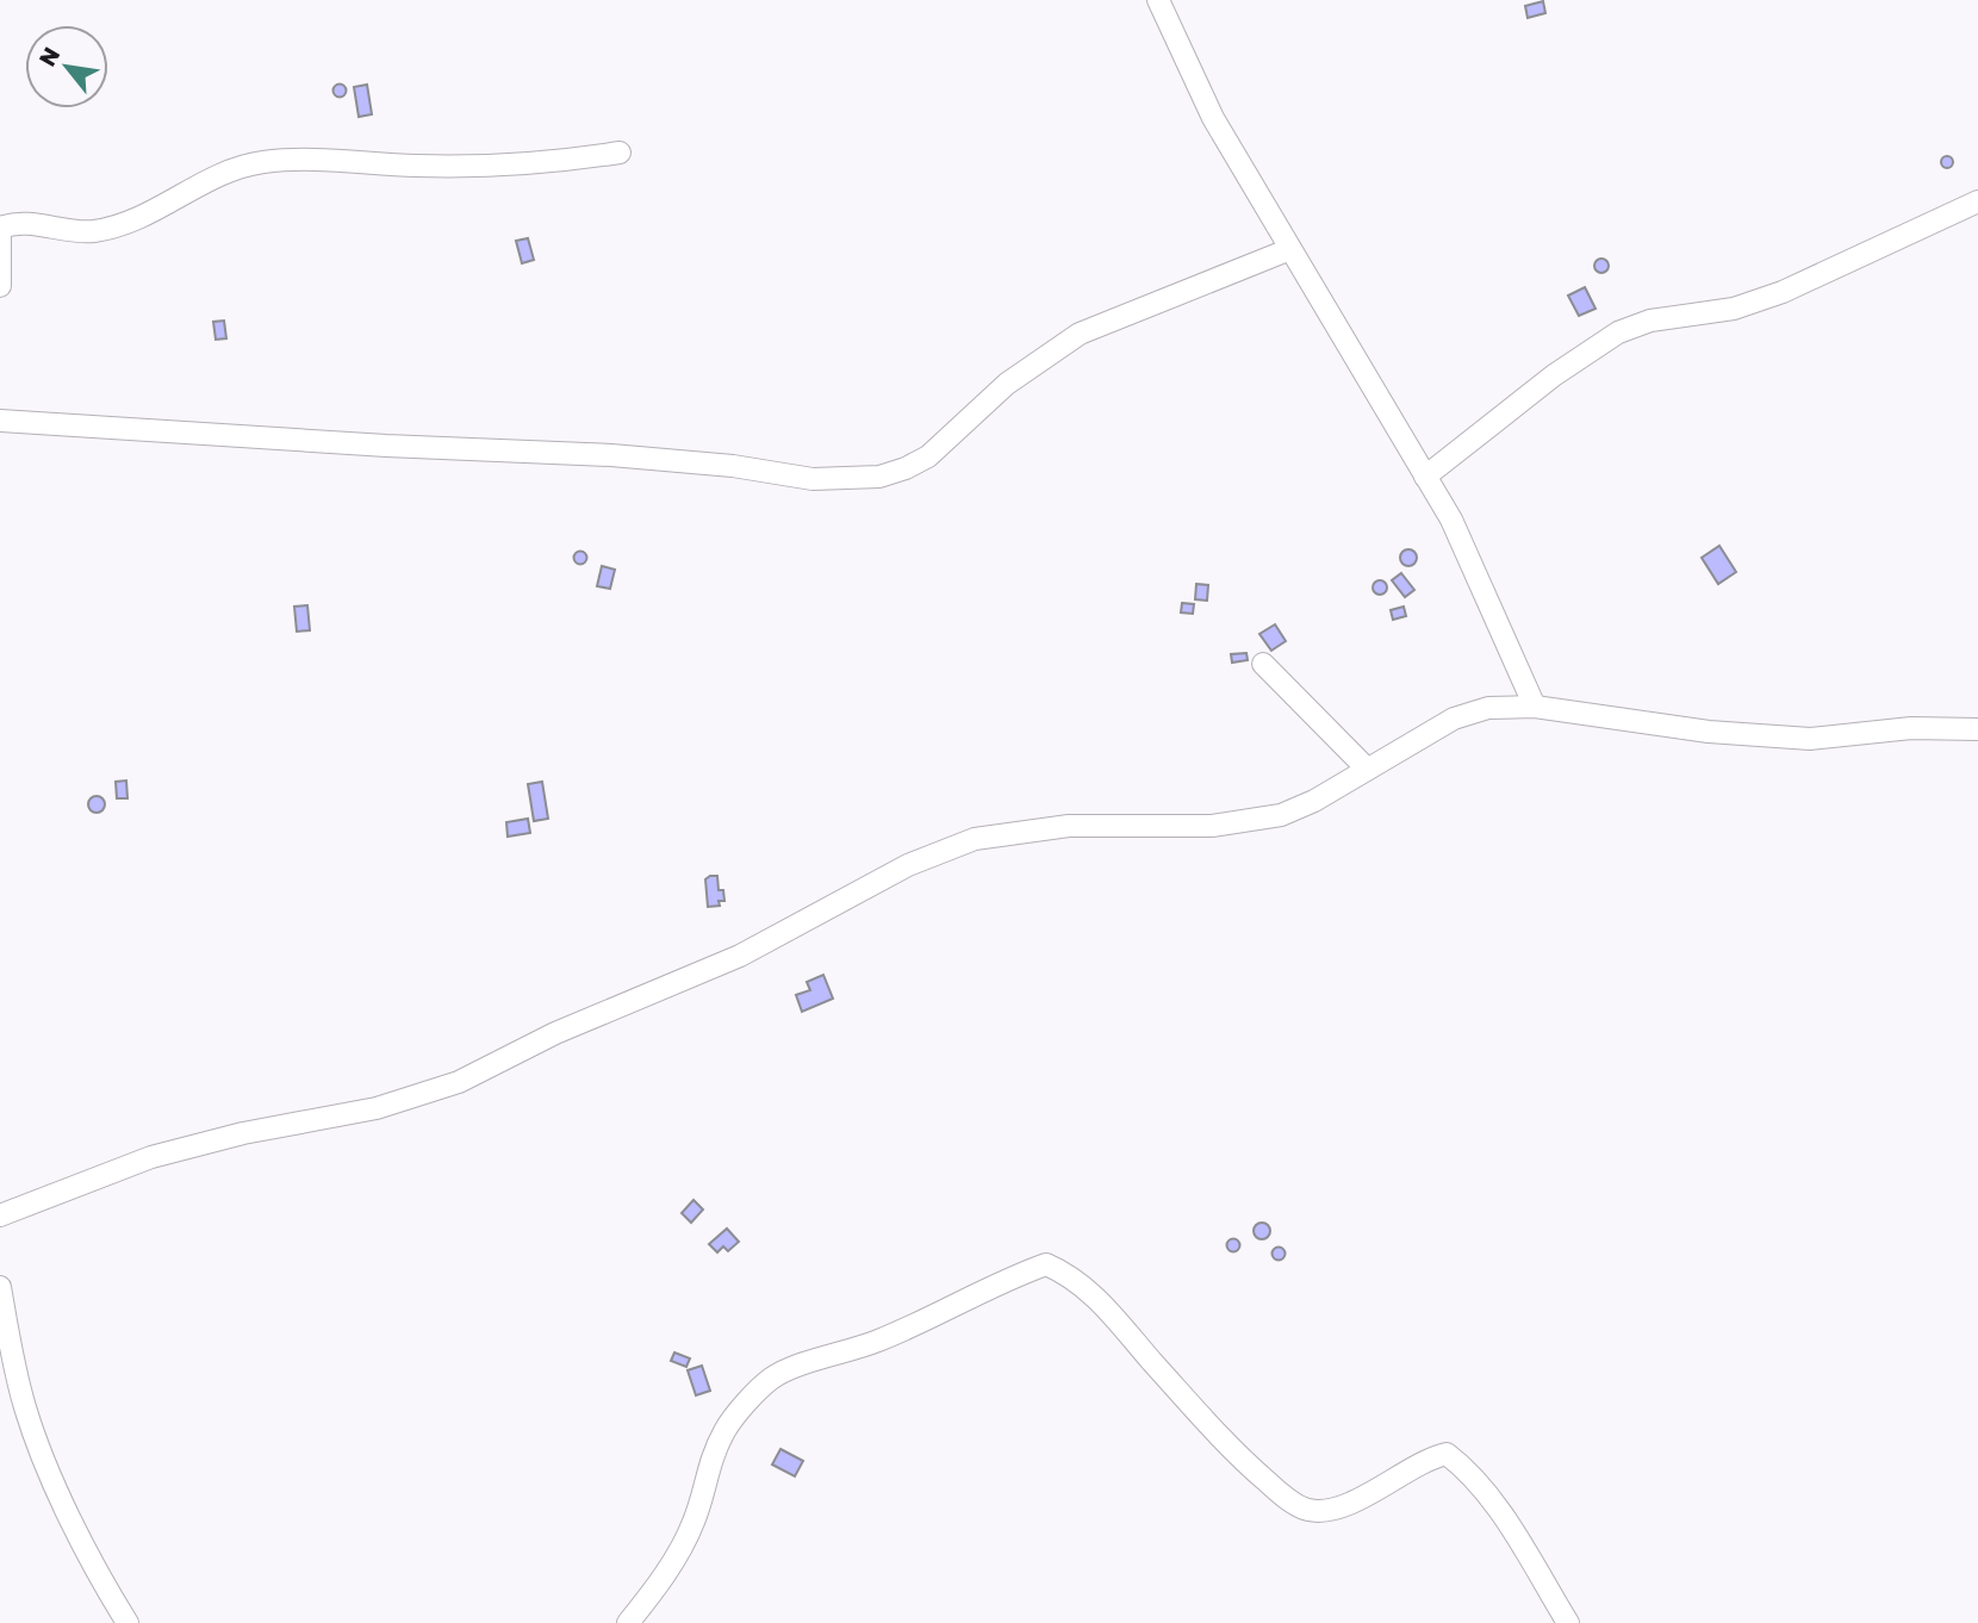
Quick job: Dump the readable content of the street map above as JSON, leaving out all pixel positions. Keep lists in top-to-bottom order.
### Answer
{
  "north": "top left"
}
